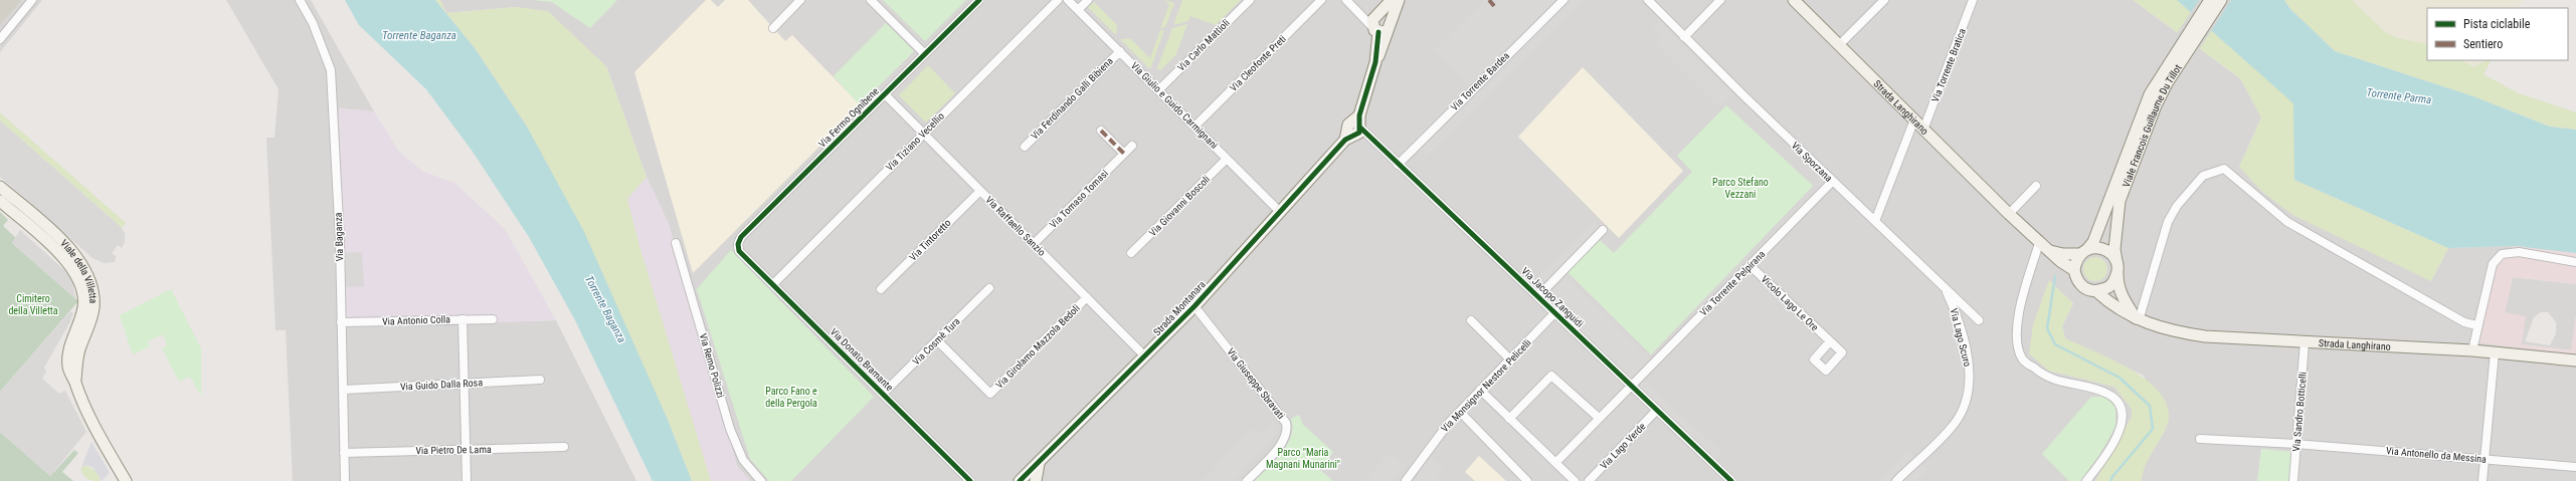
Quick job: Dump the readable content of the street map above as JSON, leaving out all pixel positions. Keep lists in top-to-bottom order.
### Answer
{
  "streets": {
    "street": [
      "Via Carlo Mattioli",
      "Via Cleofonte Preti",
      "Via Torrente Bratica",
      "Via Torrente Bardea",
      "Via Ferdinando Galli Bibiena",
      "Via Giulio e Guido Carmignani",
      "Strada Langhirano",
      "Via Fermo Ognibene",
      "Viale Francois Guillaume Du Tillot",
      "Via Tiziano Vecellio",
      "Via Sporzana",
      "Via Tomaso Tomasi",
      "Via Giovanni Boscoli",
      "Via Raffaello Sanzio",
      "Via Baganza",
      "Via Tintoretto",
      "Viale della Villetta",
      "Via Torrente Pelpirana",
      "Via Jacopo Zanguidi",
      "Vicolo Lago Le Ore",
      "Strada Montanara",
      "Via Antonio Colla",
      "Via Lago Scuro",
      "Via Cosmè Tura",
      "Via Girolamo Mazzola Bedoli",
      "Via Donato Bramante",
      "Via Remo Polizzi",
      "Via Giuseppe Sbravati",
      "Via Guido Dalla Rosa",
      "Via Monsignor Nestore Pelicelli",
      "Via Sandro Botticelli",
      "Via Lago Verde",
      "Via Pietro De Lama",
      "Via Antonello da Messina"
    ]
  },
  "crossings": [
    ["Via Carlo Mattioli", "Via Giulio e Guido Carmignani"],
    ["Via Cleofonte Preti", "Via Giulio e Guido Carmignani"],
    ["Via Torrente Bratica", "Strada Langhirano"],
    ["Via Torrente Bardea", "Via Jacopo Zanguidi"],
    ["Via Ferdinando Galli Bibiena", "Via Giulio e Guido Carmignani"],
    ["Via Giulio e Guido Carmignani", "Via Giovanni Boscoli"],
    ["Via Giulio e Guido Carmignani", "Strada Montanara"],
    ["Strada Langhirano", "Viale Francois Guillaume Du Tillot"],
    ["Strada Langhirano", "Via Sandro Botticelli"],
    ["Via Fermo Ognibene", "Via Raffaello Sanzio"],
    ["Via Fermo Ognibene", "Via Donato Bramante"],
    ["Via Tiziano Vecellio", "Via Raffaello Sanzio"],
    ["Via Tiziano Vecellio", "Via Donato Bramante"],
    ["Via Sporzana", "Via Torrente Pelpirana"],
    ["Via Sporzana", "Via Lago Scuro"],
    ["Via Tomaso Tomasi", "Via Raffaello Sanzio"],
    ["Via Raffaello Sanzio", "Via Tintoretto"],
    ["Via Raffaello Sanzio", "Strada Montanara"],
    ["Via Raffaello Sanzio", "Via Girolamo Mazzola Bedoli"],
    ["Via Baganza", "Via Antonio Colla"],
    ["Via Baganza", "Via Guido Dalla Rosa"],
    ["Via Baganza", "Via Pietro De Lama"],
    ["Via Torrente Pelpirana", "Via Jacopo Zanguidi"],
    ["Via Torrente Pelpirana", "Vicolo Lago Le Ore"],
    ["Via Jacopo Zanguidi", "Strada Montanara"],
    ["Via Jacopo Zanguidi", "Via Monsignor Nestore Pelicelli"],
    ["Via Jacopo Zanguidi", "Via Lago Verde"],
    ["Strada Montanara", "Via Giuseppe Sbravati"],
    ["Via Cosmè Tura", "Via Girolamo Mazzola Bedoli"],
    ["Via Cosmè Tura", "Via Donato Bramante"],
    ["Via Sandro Botticelli", "Via Antonello da Messina"]
  ],
  "water": ["Torrente Baganza", "Torrente Parma"],
  "parks": [
    "Parco Stefano Vezzani",
    "Cimitero della Villetta",
    "Parco Fano e della Pergola",
    "Parco \"Maria Magnani Munarini\""
  ],
  "legend": ["Pista ciclabile", "Sentiero"]
}
